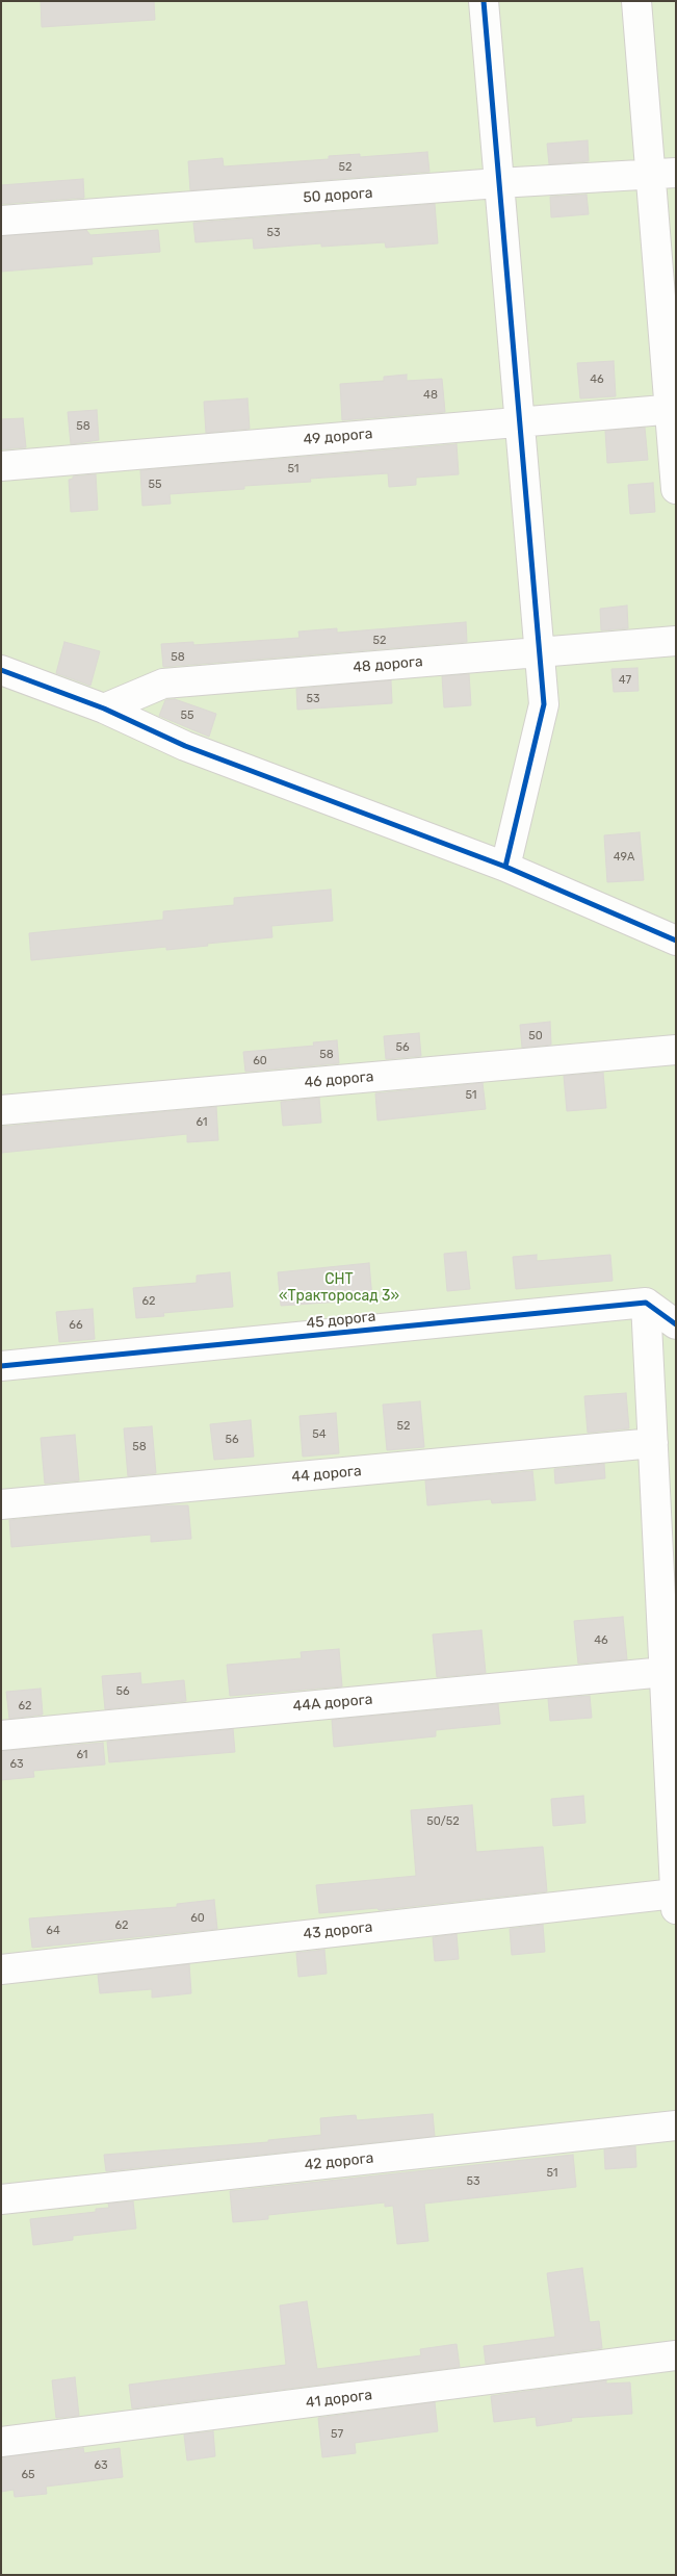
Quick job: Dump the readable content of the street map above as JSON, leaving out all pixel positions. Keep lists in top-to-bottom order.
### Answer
{
  "streets": {
    "street": [
      "50 дорога",
      "49 дорога",
      "48 дорога",
      "46 дорога",
      "45 дорога",
      "44 дорога",
      "44А дорога",
      "43 дорога",
      "42 дорога",
      "41 дорога"
    ]
  },
  "parks": ["СНТ «Тракторосад 3»"],
  "house_numbers": [
    "52",
    "53",
    "46",
    "48",
    "58",
    "51",
    "55",
    "52",
    "58",
    "47",
    "53",
    "55",
    "49А",
    "50",
    "56",
    "58",
    "60",
    "51",
    "61",
    "62",
    "66",
    "52",
    "54",
    "56",
    "58",
    "46",
    "56",
    "62",
    "61",
    "63",
    "50/52",
    "60",
    "62",
    "64",
    "51",
    "53",
    "57",
    "63",
    "65"
  ]
}
